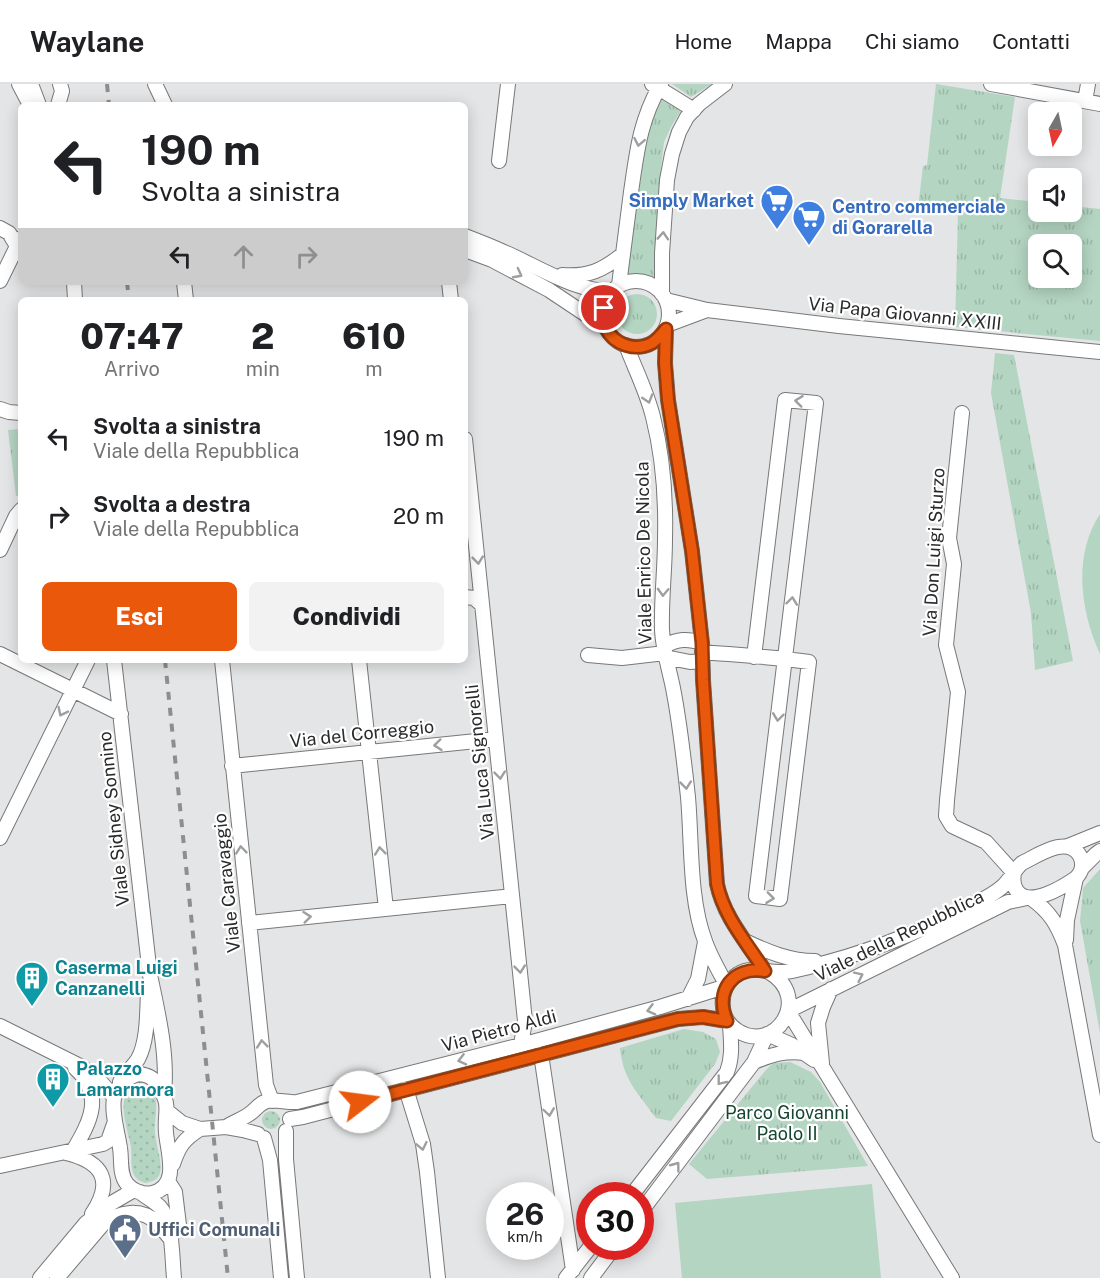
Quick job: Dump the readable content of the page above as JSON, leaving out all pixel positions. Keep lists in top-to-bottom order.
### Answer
{
  "streets": {
    "street": [
      "Via Papa Giovanni XXIII",
      "Via Don Luigi Sturzo",
      "Viale Enrico De Nicola",
      "Via del Correggio",
      "Via Luca Signorelli",
      "Viale Sidney Sonnino",
      "Viale Caravaggio",
      "Viale della Repubblica",
      "Via Pietro Aldi"
    ]
  },
  "crossings": [
    ["Via Papa Giovanni XXIII", "Viale Enrico De Nicola"],
    ["Via Don Luigi Sturzo", "Viale della Repubblica"],
    ["Viale Enrico De Nicola", "Viale della Repubblica"],
    ["Viale Enrico De Nicola", "Via Pietro Aldi"],
    ["Via del Correggio", "Via Luca Signorelli"],
    ["Via del Correggio", "Viale Caravaggio"],
    ["Via Luca Signorelli", "Via Pietro Aldi"],
    ["Viale Caravaggio", "Via Pietro Aldi"],
    ["Viale della Repubblica", "Via Pietro Aldi"]
  ],
  "one_way": ["Via del Correggio", "Via Luca Signorelli", "Viale Caravaggio"],
  "parks": ["Parco Giovanni Paolo II"],
  "places": {
    "supermarket": ["Simply Market", "Centro commerciale di Gorarella"],
    "building": ["Caserma Luigi Canzanelli", "Palazzo Lamarmora"],
    "public building": ["Uffici Comunali"]
  },
  "north": "bottom",
  "page": {
    "header": "Waylane",
    "nav": [
      "Home",
      "Mappa",
      "Chi siamo",
      "Contatti"
    ],
    "turn": ["190 m", "Svolta a sinistra"],
    "eta": [
      "07:47",
      "Arrivo",
      "2",
      "min",
      "610",
      "m"
    ],
    "list": [
      {
        "name": "Svolta a sinistra",
        "note": "Viale della Repubblica",
        "value": "190 m"
      },
      {
        "name": "Svolta a destra",
        "note": "Viale della Repubblica",
        "value": "20 m"
      }
    ],
    "buttons": ["Esci", "Condividi"],
    "speed": "26 km/h",
    "limit": "30"
  }
}
